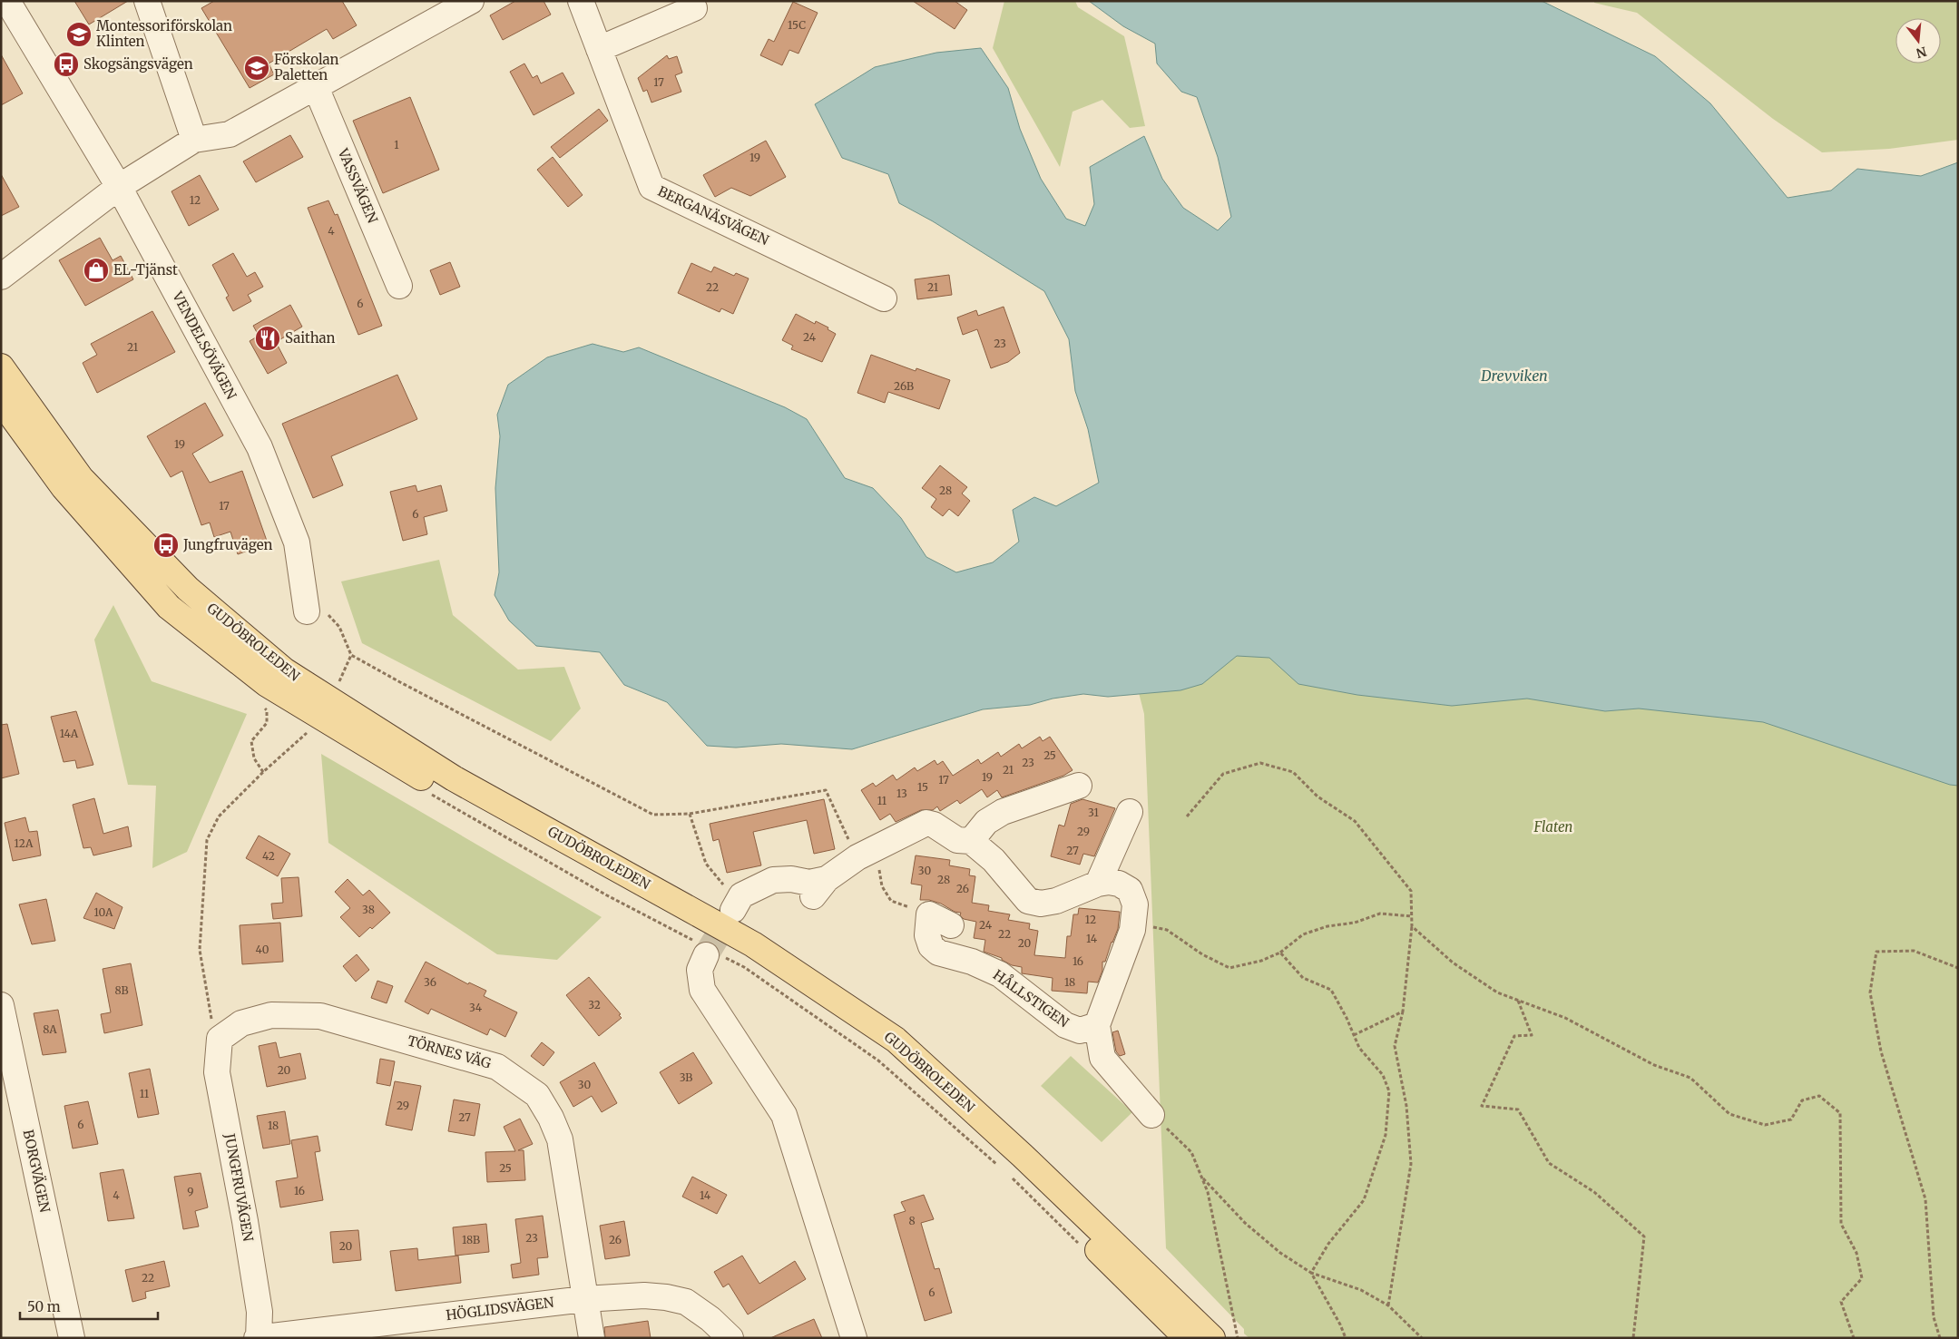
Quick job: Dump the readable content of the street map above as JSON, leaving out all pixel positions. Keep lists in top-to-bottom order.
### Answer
{
  "streets": {
    "main road": ["GUDÖBROLEDEN"],
    "street": [
      "VASSVÄGEN",
      "BERGANÄSVÄGEN",
      "VENDELSÖVÄGEN",
      "HÅLLSTIGEN",
      "TÖRNES VÄG",
      "BORGVÄGEN",
      "JUNGFRUVÄGEN",
      "HÖGLIDSVÄGEN"
    ]
  },
  "crossings": [
    ["TÖRNES VÄG", "JUNGFRUVÄGEN"],
    ["TÖRNES VÄG", "HÖGLIDSVÄGEN"],
    ["JUNGFRUVÄGEN", "HÖGLIDSVÄGEN"]
  ],
  "water": ["Drevviken"],
  "parks": ["Flaten"],
  "places": {
    "school or university": ["Montessoriförskolan Klinten", "Förskolan Paletten"],
    "bus stop": ["Skogsängsvägen", "Jungfruvägen"],
    "shop": ["EL-Tjänst"],
    "restaurant": ["Saithan"]
  },
  "house_numbers": [
    "15C",
    "17",
    "1",
    "19",
    "12",
    "4",
    "22",
    "21",
    "6",
    "24",
    "23",
    "21",
    "26B",
    "19",
    "28",
    "17",
    "6",
    "14A",
    "25",
    "23",
    "21",
    "19",
    "17",
    "15",
    "13",
    "11",
    "31",
    "29",
    "12A",
    "27",
    "42",
    "30",
    "28",
    "26",
    "38",
    "10A",
    "12",
    "24",
    "22",
    "14",
    "20",
    "40",
    "16",
    "36",
    "18",
    "8B",
    "32",
    "34",
    "8A",
    "20",
    "3B",
    "30",
    "11",
    "29",
    "27",
    "6",
    "18",
    "25",
    "16",
    "9",
    "4",
    "14",
    "8",
    "23",
    "18B",
    "26",
    "20",
    "22",
    "6"
  ],
  "scale_bar": "50 m",
  "north": "bottom"
}
